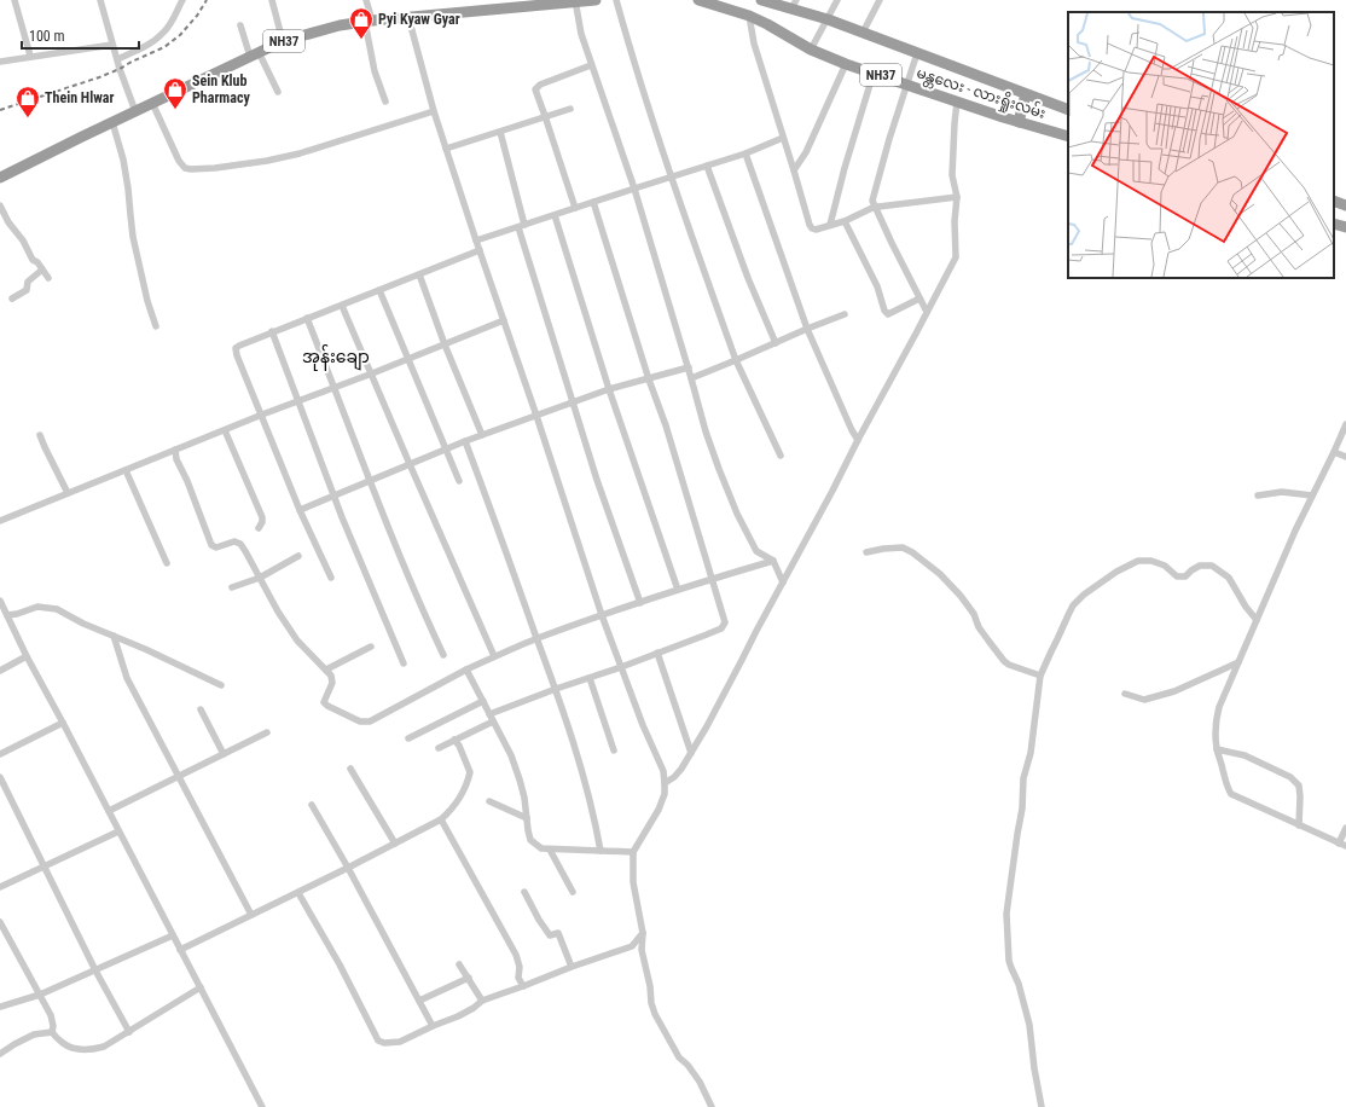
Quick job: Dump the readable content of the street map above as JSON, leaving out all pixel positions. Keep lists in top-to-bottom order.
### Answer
{
  "streets": {
    "highway": ["NH37", "မန္တလေး - လားရှိုးလမ်း"]
  },
  "districts": ["အုန်းချော"],
  "places": {
    "shop": ["Pyi Kyaw Gyar", "Sein Klub Pharmacy", "Thein Hlwar"]
  },
  "scale_bar": "100 m"
}
